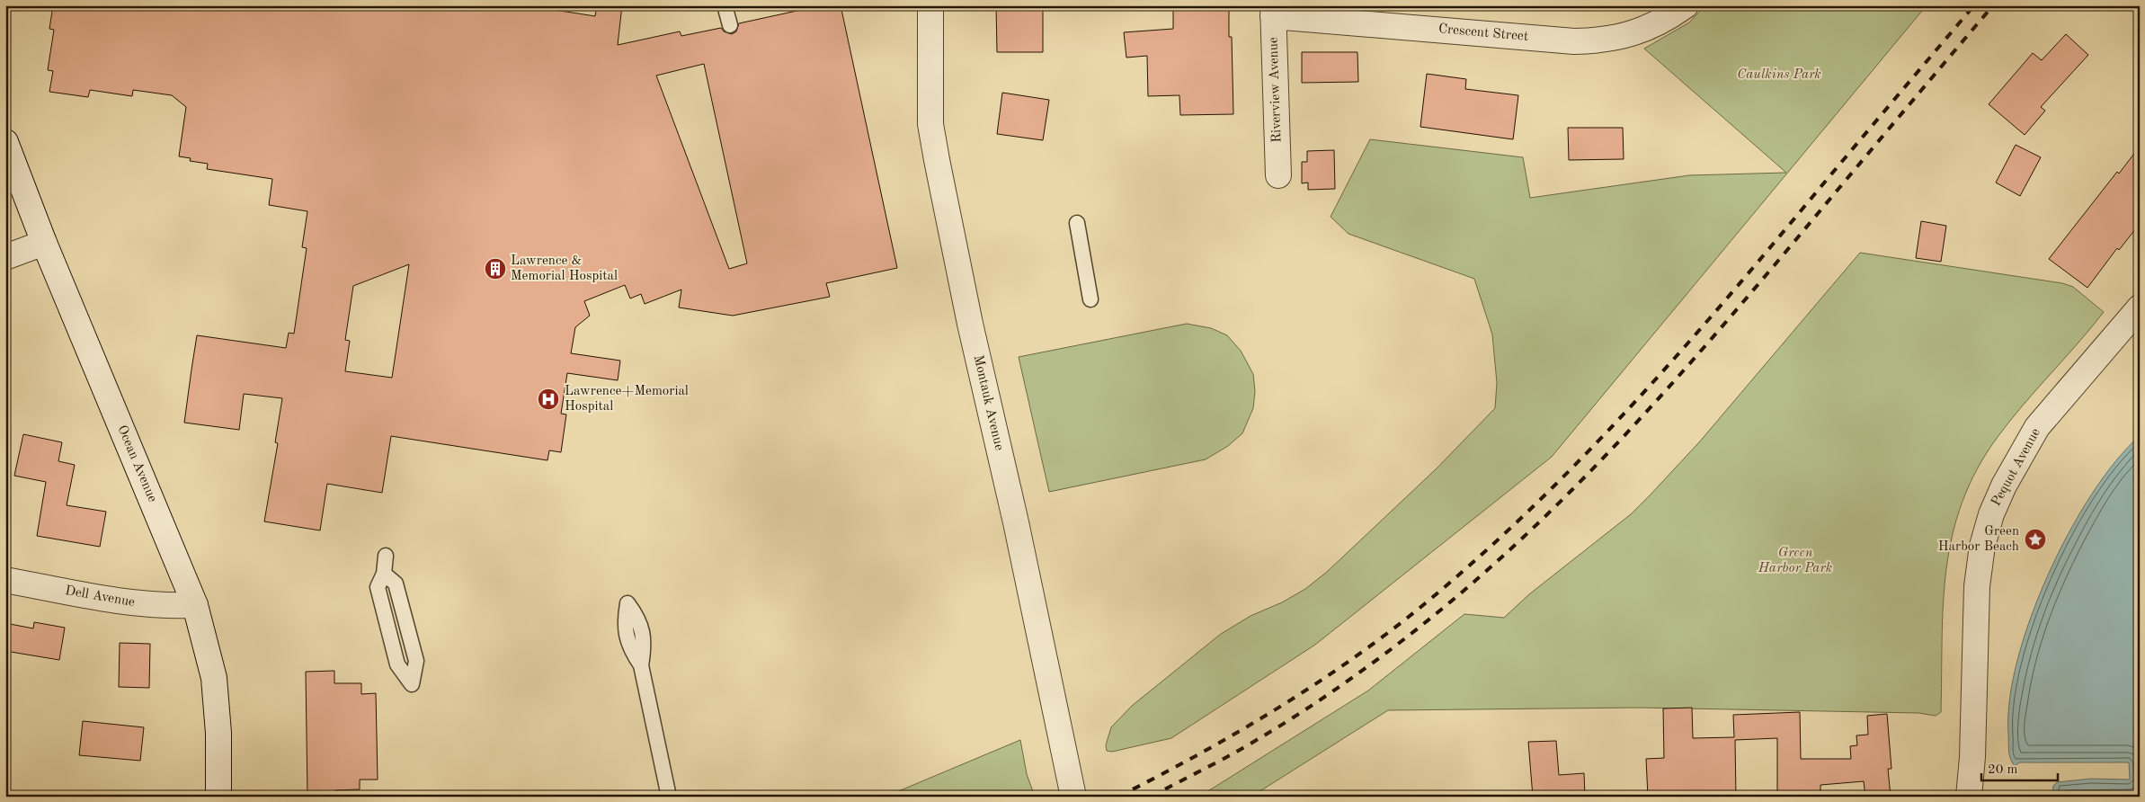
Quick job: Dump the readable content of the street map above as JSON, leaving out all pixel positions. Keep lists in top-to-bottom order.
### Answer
{
  "streets": {
    "street": [
      "Crescent Street",
      "Riverview Avenue",
      "Montauk Avenue",
      "Ocean Avenue",
      "Pequot Avenue",
      "Dell Avenue"
    ]
  },
  "crossings": [
    ["Crescent Street", "Riverview Avenue"],
    ["Ocean Avenue", "Dell Avenue"]
  ],
  "parks": ["Caulkins Park", "Green Harbor Park"],
  "places": {
    "building": ["Lawrence & Memorial Hospital"],
    "hospital": ["Lawrence+Memorial Hospital"],
    "place": ["Green Harbor Beach"]
  },
  "scale_bar": "20 m"
}
